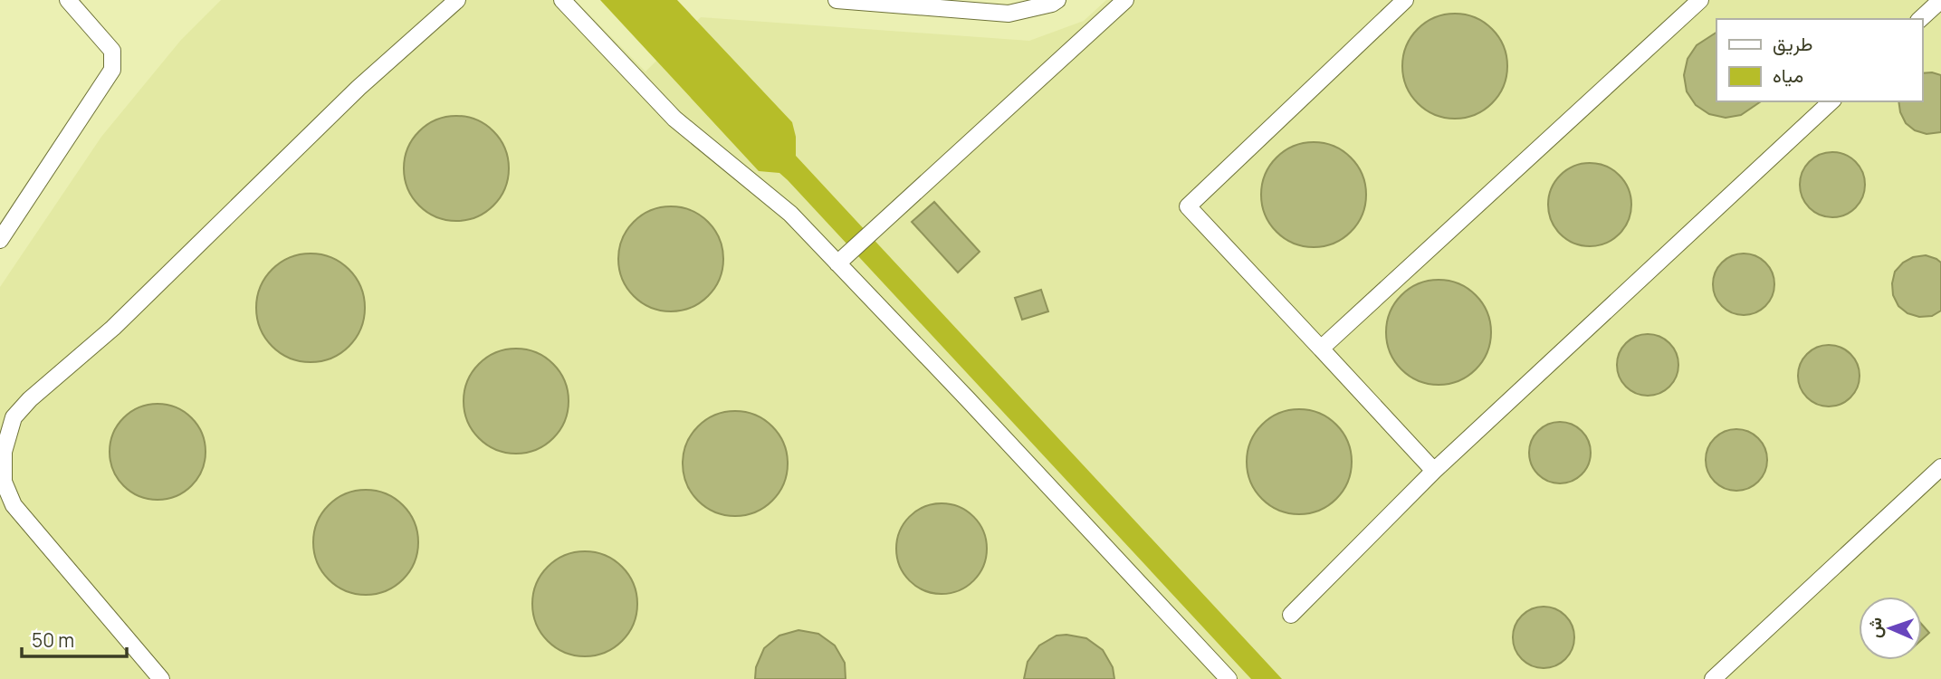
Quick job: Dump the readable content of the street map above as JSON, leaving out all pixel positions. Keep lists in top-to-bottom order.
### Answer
{
  "legend": ["طريق", "مياه"],
  "scale_bar": "50 m",
  "north": "left"
}
